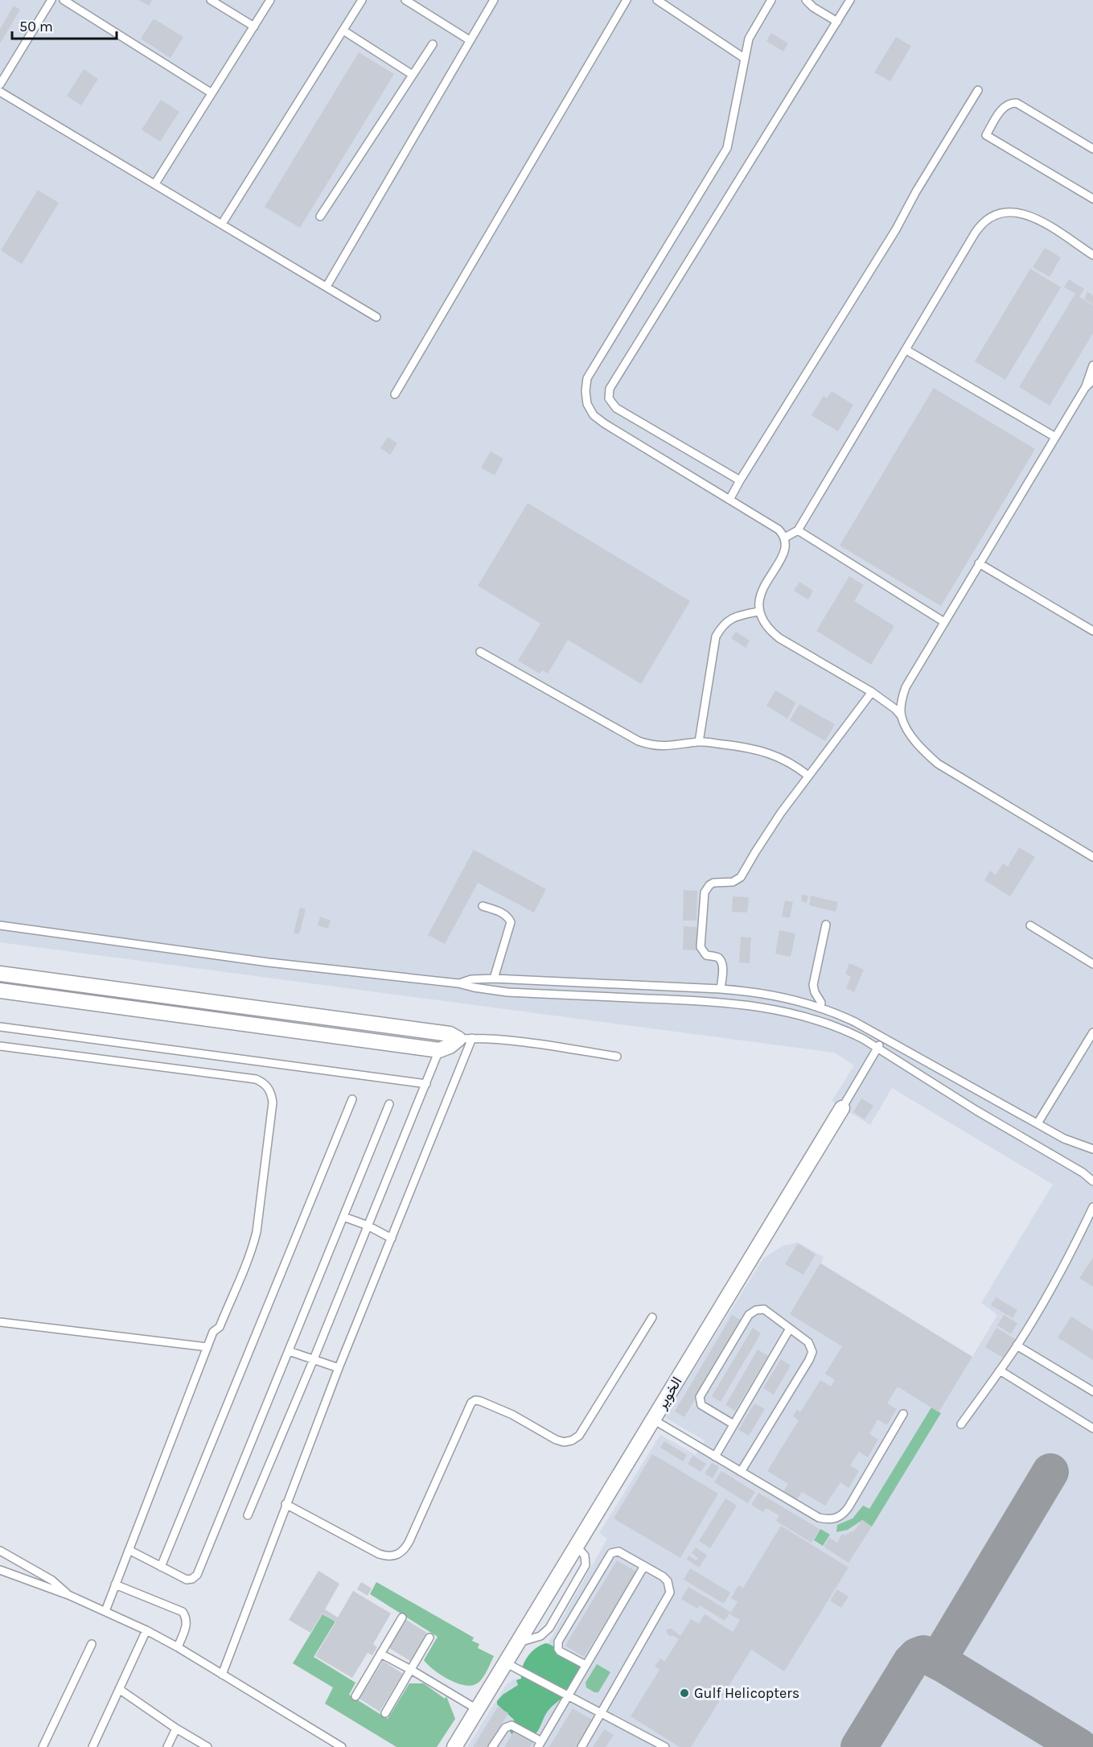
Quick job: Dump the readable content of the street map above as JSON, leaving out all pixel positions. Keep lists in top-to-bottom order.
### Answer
{
  "streets": {
    "street": ["الخوير"]
  },
  "places": ["Gulf Helicopters"],
  "scale_bar": "50 m"
}
